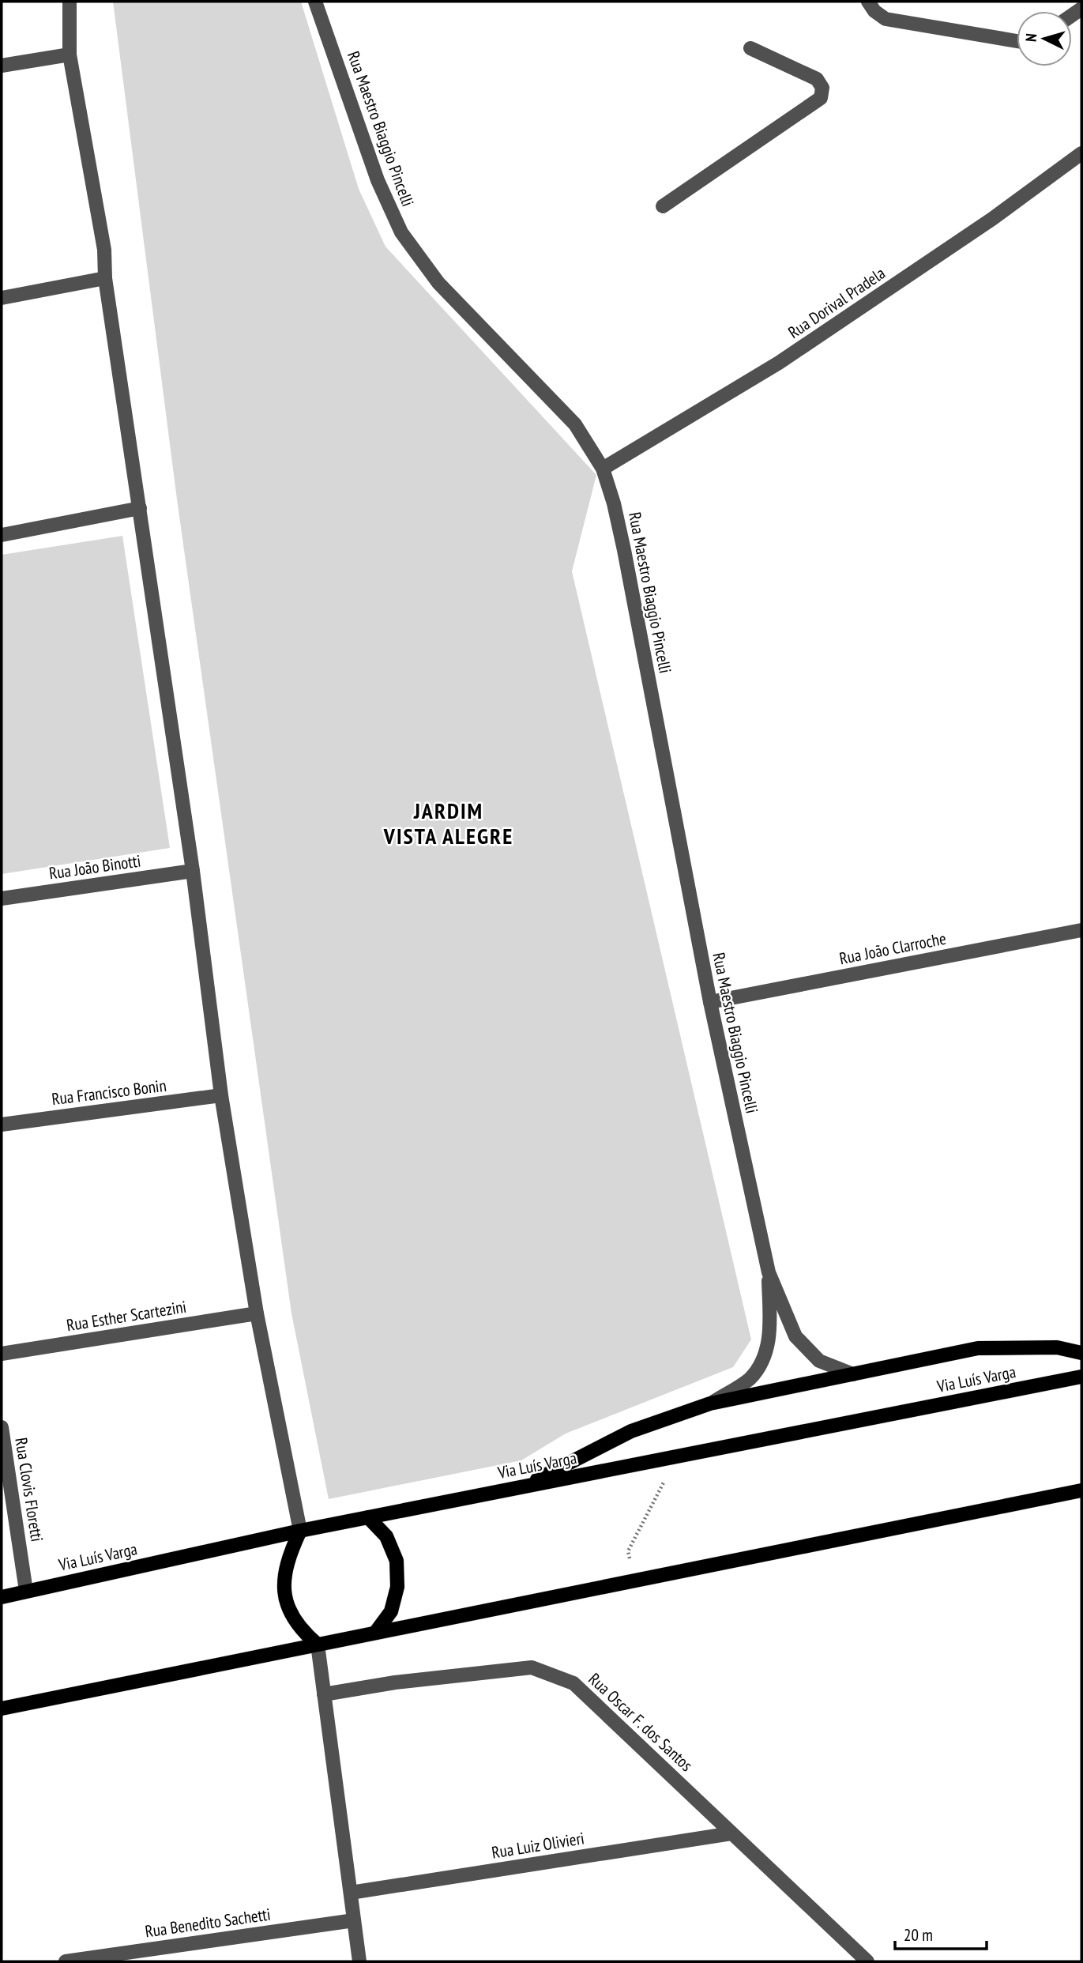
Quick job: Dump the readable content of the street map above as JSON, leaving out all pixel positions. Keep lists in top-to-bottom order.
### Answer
{
  "streets": {
    "main road": ["Via Luís Varga"],
    "street": [
      "Rua Maestro Biaggio Pincelli",
      "Rua Dorival Pradela",
      "Rua João Binotti",
      "Rua João Clarroche",
      "Rua Francisco Bonin",
      "Rua Esther Scartezini",
      "Rua Clovis Floretti",
      "Rua Oscar F. dos Santos",
      "Rua Luiz Olivieri",
      "Rua Benedito Sachetti"
    ]
  },
  "crossings": [
    ["Rua Maestro Biaggio Pincelli", "Rua Dorival Pradela"],
    ["Rua Maestro Biaggio Pincelli", "Rua João Clarroche"],
    ["Via Luís Varga", "Rua Clovis Floretti"],
    ["Rua Oscar F. dos Santos", "Rua Luiz Olivieri"]
  ],
  "districts": ["JARDIM VISTA ALEGRE"],
  "scale_bar": "20 m",
  "north": "left"
}
